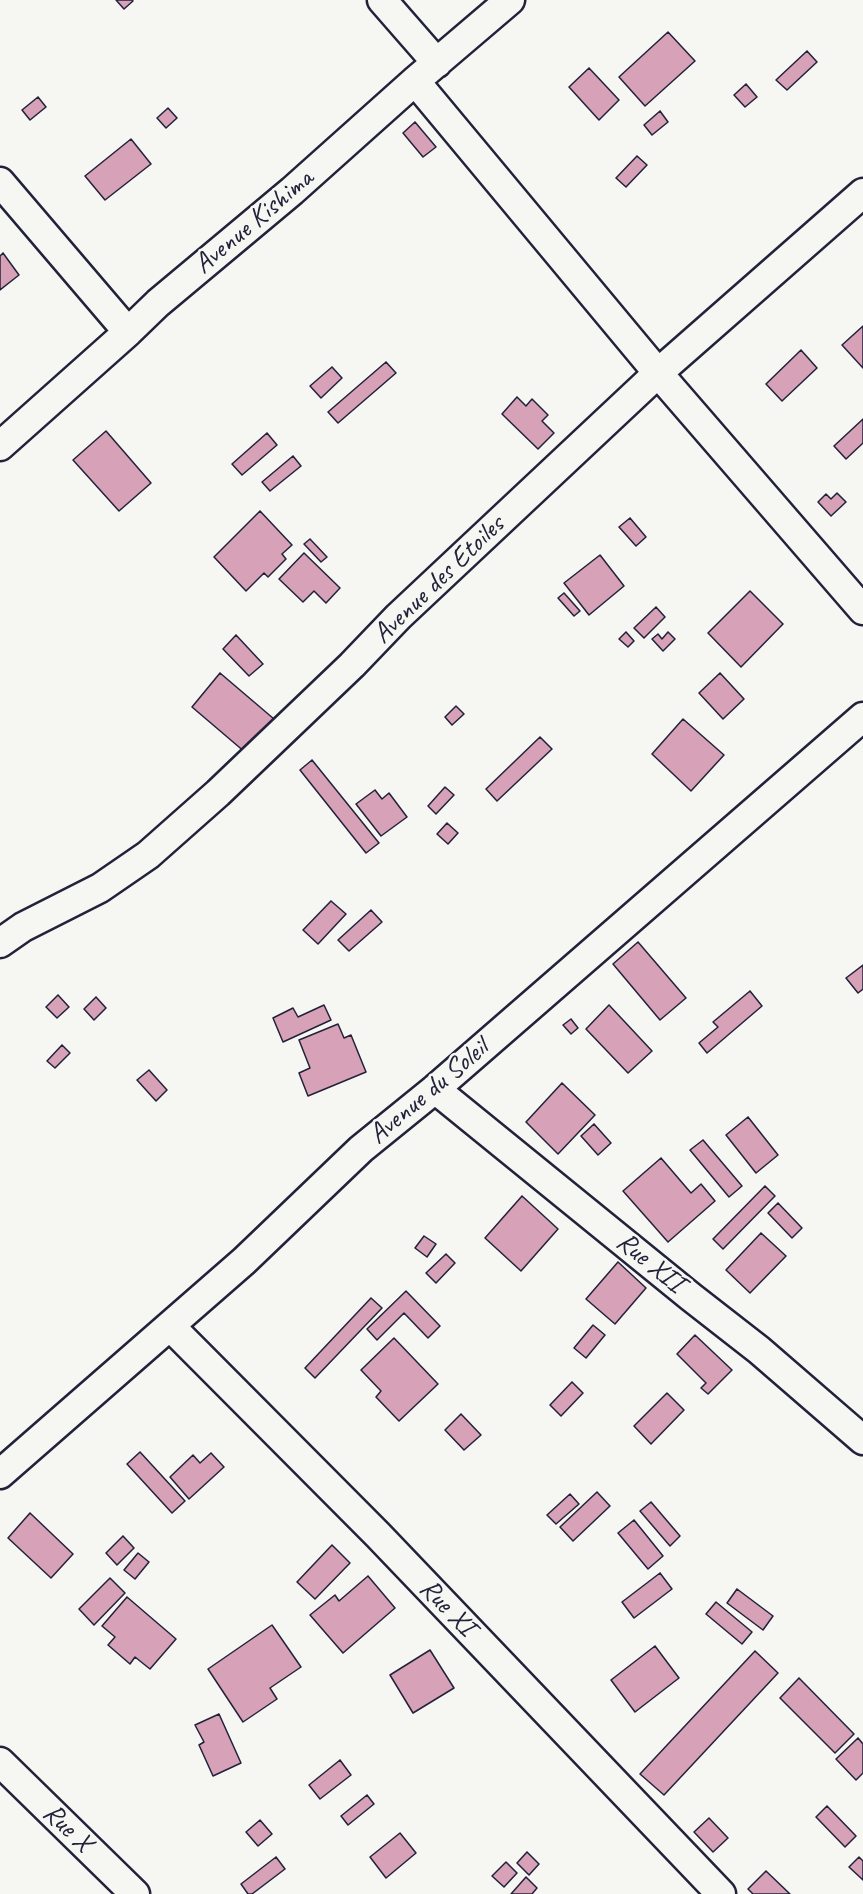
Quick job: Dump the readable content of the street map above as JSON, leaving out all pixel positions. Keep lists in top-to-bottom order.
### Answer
{
  "streets": {
    "street": [
      "Avenue Kishima",
      "Avenue des Etoiles",
      "Avenue du Soleil",
      "Rue XII",
      "Rue XI",
      "Rue X"
    ]
  },
  "crossings": [
    ["Avenue du Soleil", "Rue XII"],
    ["Avenue du Soleil", "Rue XI"]
  ]
}
